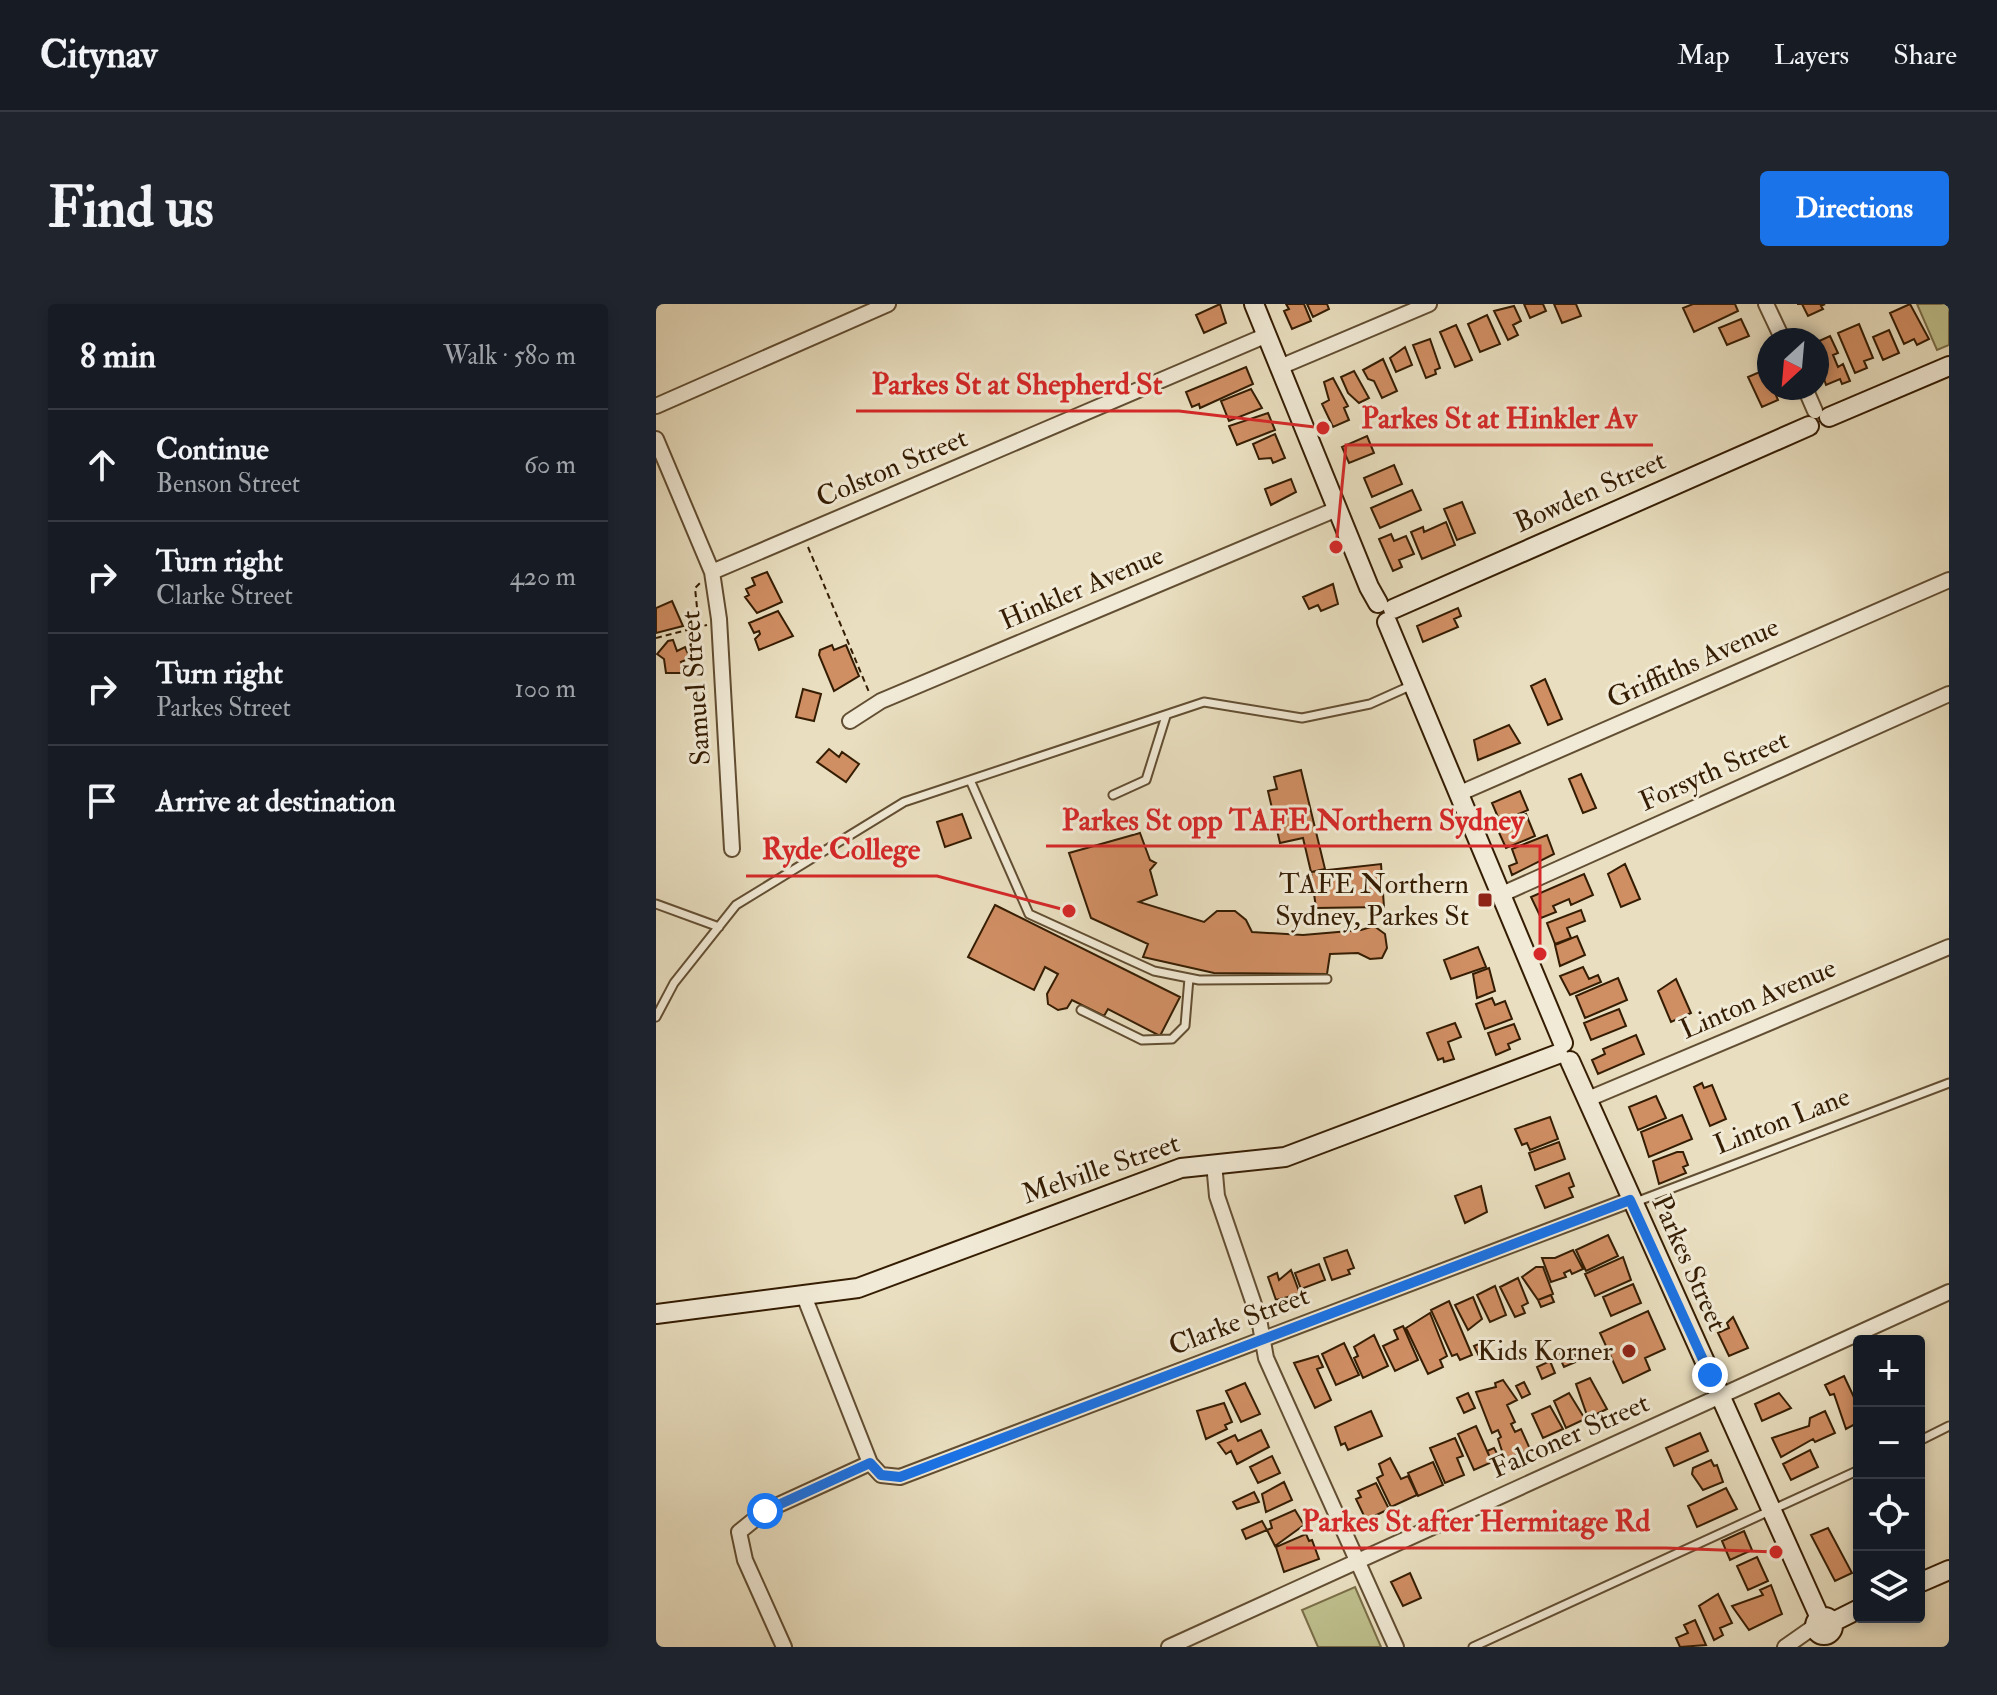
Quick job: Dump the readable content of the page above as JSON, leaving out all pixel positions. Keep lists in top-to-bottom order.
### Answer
{
  "streets": {
    "street": [
      "Colston Street",
      "Bowden Street",
      "Hinkler Avenue",
      "Griffiths Avenue",
      "Samuel Street",
      "Forsyth Street",
      "Linton Avenue",
      "Melville Street",
      "Parkes Street",
      "Clarke Street",
      "Falconer Street"
    ],
    "lane": ["Linton Lane"]
  },
  "crossings": [
    ["Colston Street", "Samuel Street"],
    ["Colston Street", "Parkes Street"],
    ["Bowden Street", "Parkes Street"],
    ["Hinkler Avenue", "Parkes Street"],
    ["Griffiths Avenue", "Parkes Street"],
    ["Forsyth Street", "Parkes Street"],
    ["Linton Avenue", "Parkes Street"],
    ["Linton Lane", "Parkes Street"],
    ["Linton Lane", "Clarke Street"],
    ["Melville Street", "Parkes Street"],
    ["Parkes Street", "Clarke Street"],
    ["Parkes Street", "Falconer Street"]
  ],
  "places": {
    "other": [
      "Parkes St at Shepherd St",
      "Parkes St at Hinkler Av",
      "Ryde College",
      "Parkes St opp TAFE Northern Sydney",
      "Kids Korner",
      "Parkes St after Hermitage Rd"
    ],
    "transit": ["TAFE Northern Sydney, Parkes St"]
  },
  "north": "bottom left",
  "page": {
    "header": "Citynav",
    "nav": ["Map", "Layers", "Share"],
    "buttons": "Directions",
    "title": "Find us",
    "heading": ["8 min", "Walk · 580 m"],
    "list": [
      ["Continue", "Benson Street", "60 m"],
      ["Turn right", "Clarke Street", "420 m"],
      ["Turn right", "Parkes Street", "100 m"],
      "Arrive at destination"
    ],
    "map_buttons": ["+", "−"]
  }
}
